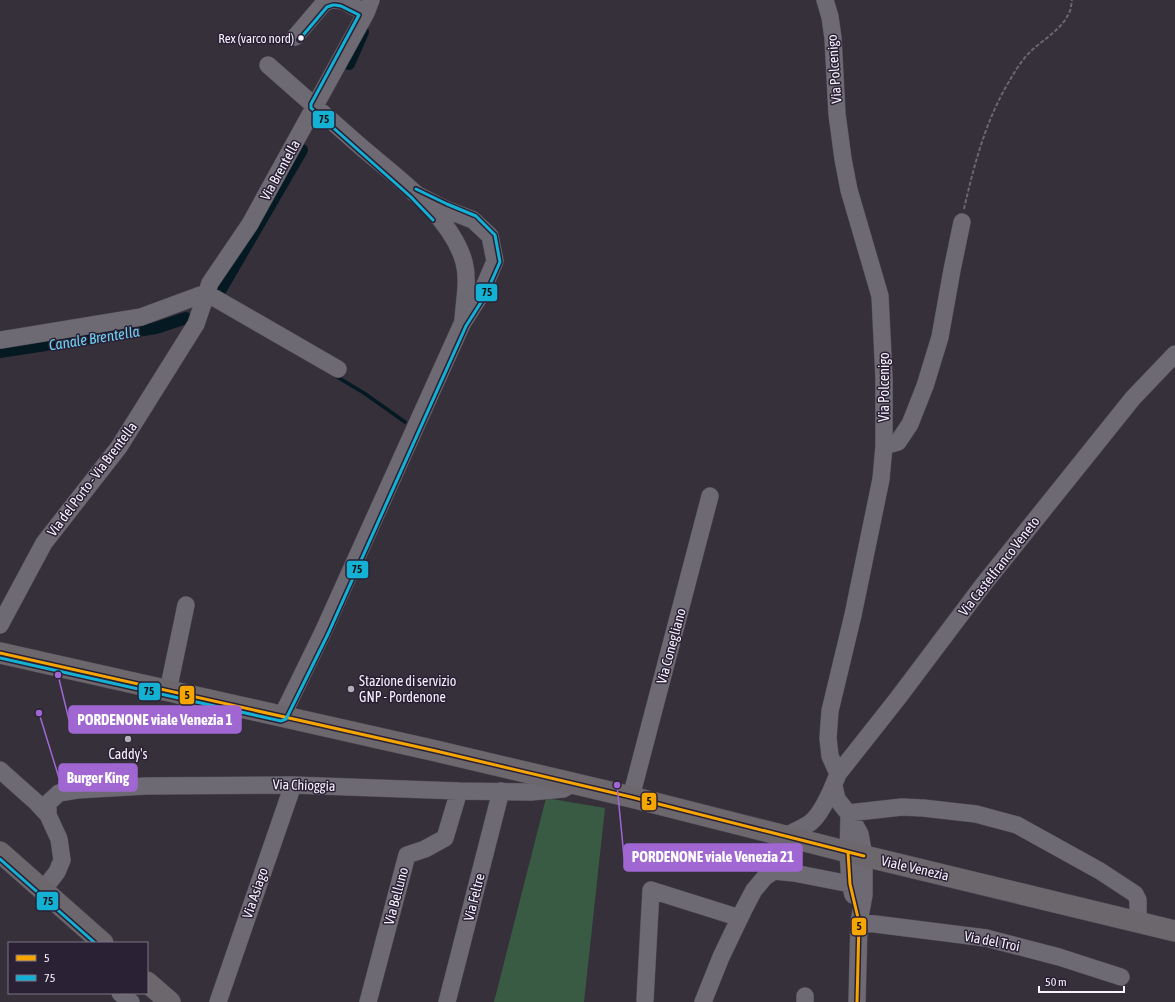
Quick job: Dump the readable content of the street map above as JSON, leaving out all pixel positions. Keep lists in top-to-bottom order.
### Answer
{
  "streets": {
    "main road": ["Viale Venezia"],
    "street": [
      "Via Polcenigo",
      "Via Brentella",
      "Via del Porto - Via Brentella",
      "Via Castelfranco Veneto",
      "Via Conegliano",
      "Via Chioggia",
      "Via Asiago",
      "Via Belluno",
      "Via Feltre",
      "Via del Troi"
    ]
  },
  "crossings": [
    ["Via Polcenigo", "Via Castelfranco Veneto"],
    ["Via Brentella", "Via del Porto - Via Brentella"],
    ["Via Castelfranco Veneto", "Viale Venezia"],
    ["Via Conegliano", "Viale Venezia"],
    ["Via Chioggia", "Viale Venezia"],
    ["Via Chioggia", "Via Asiago"],
    ["Via Chioggia", "Via Belluno"],
    ["Via Chioggia", "Via Feltre"]
  ],
  "water": ["Canale Brentella"],
  "places": [
    "Rex (varco nord)",
    "PORDENONE viale Venezia 1",
    "Stazione di servizio GNP - Pordenone",
    "Burger King",
    "Caddy's",
    "PORDENONE viale Venezia 21"
  ],
  "lines": ["transit line 75", "transit line 5"],
  "legend": ["5", "75"],
  "scale_bar": "50 m"
}
